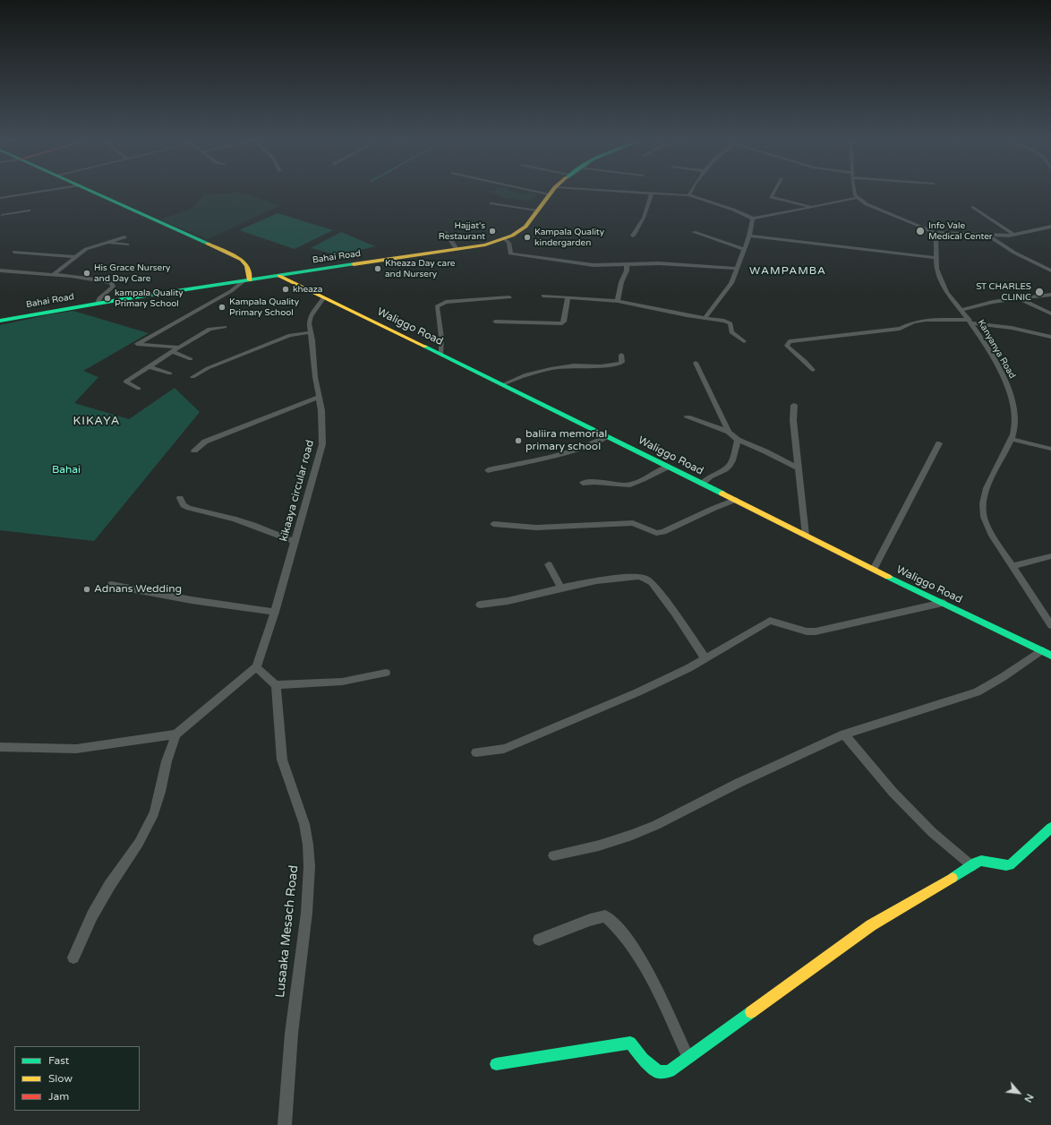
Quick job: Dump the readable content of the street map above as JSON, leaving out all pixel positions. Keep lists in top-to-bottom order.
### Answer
{
  "streets": {
    "street": [
      "Bahai Road",
      "Waliggo Road",
      "Kanyanya Road",
      "kikaaya circular road",
      "Lusaaka Mesach Road"
    ]
  },
  "crossings": [
    ["Bahai Road", "Waliggo Road"],
    ["Waliggo Road", "kikaaya circular road"]
  ],
  "districts": ["WAMPAMBA", "KIKAYA"],
  "parks": ["Bahai"],
  "places": [
    "Hajjat's Restaurant",
    "Info Vale Medical Center",
    "Kampala Quality kindergarden",
    "Kheaza Day care and Nursery",
    "His Grace Nursery and Day Care",
    "kheaza",
    "ST CHARLES CLINIC",
    "kampala Quality Primary School",
    "Kampala Quality Primary School",
    "baliira memorial primary school",
    "Adnans Wedding"
  ],
  "legend": ["Fast", "Slow", "Jam"],
  "north": "bottom right"
}
